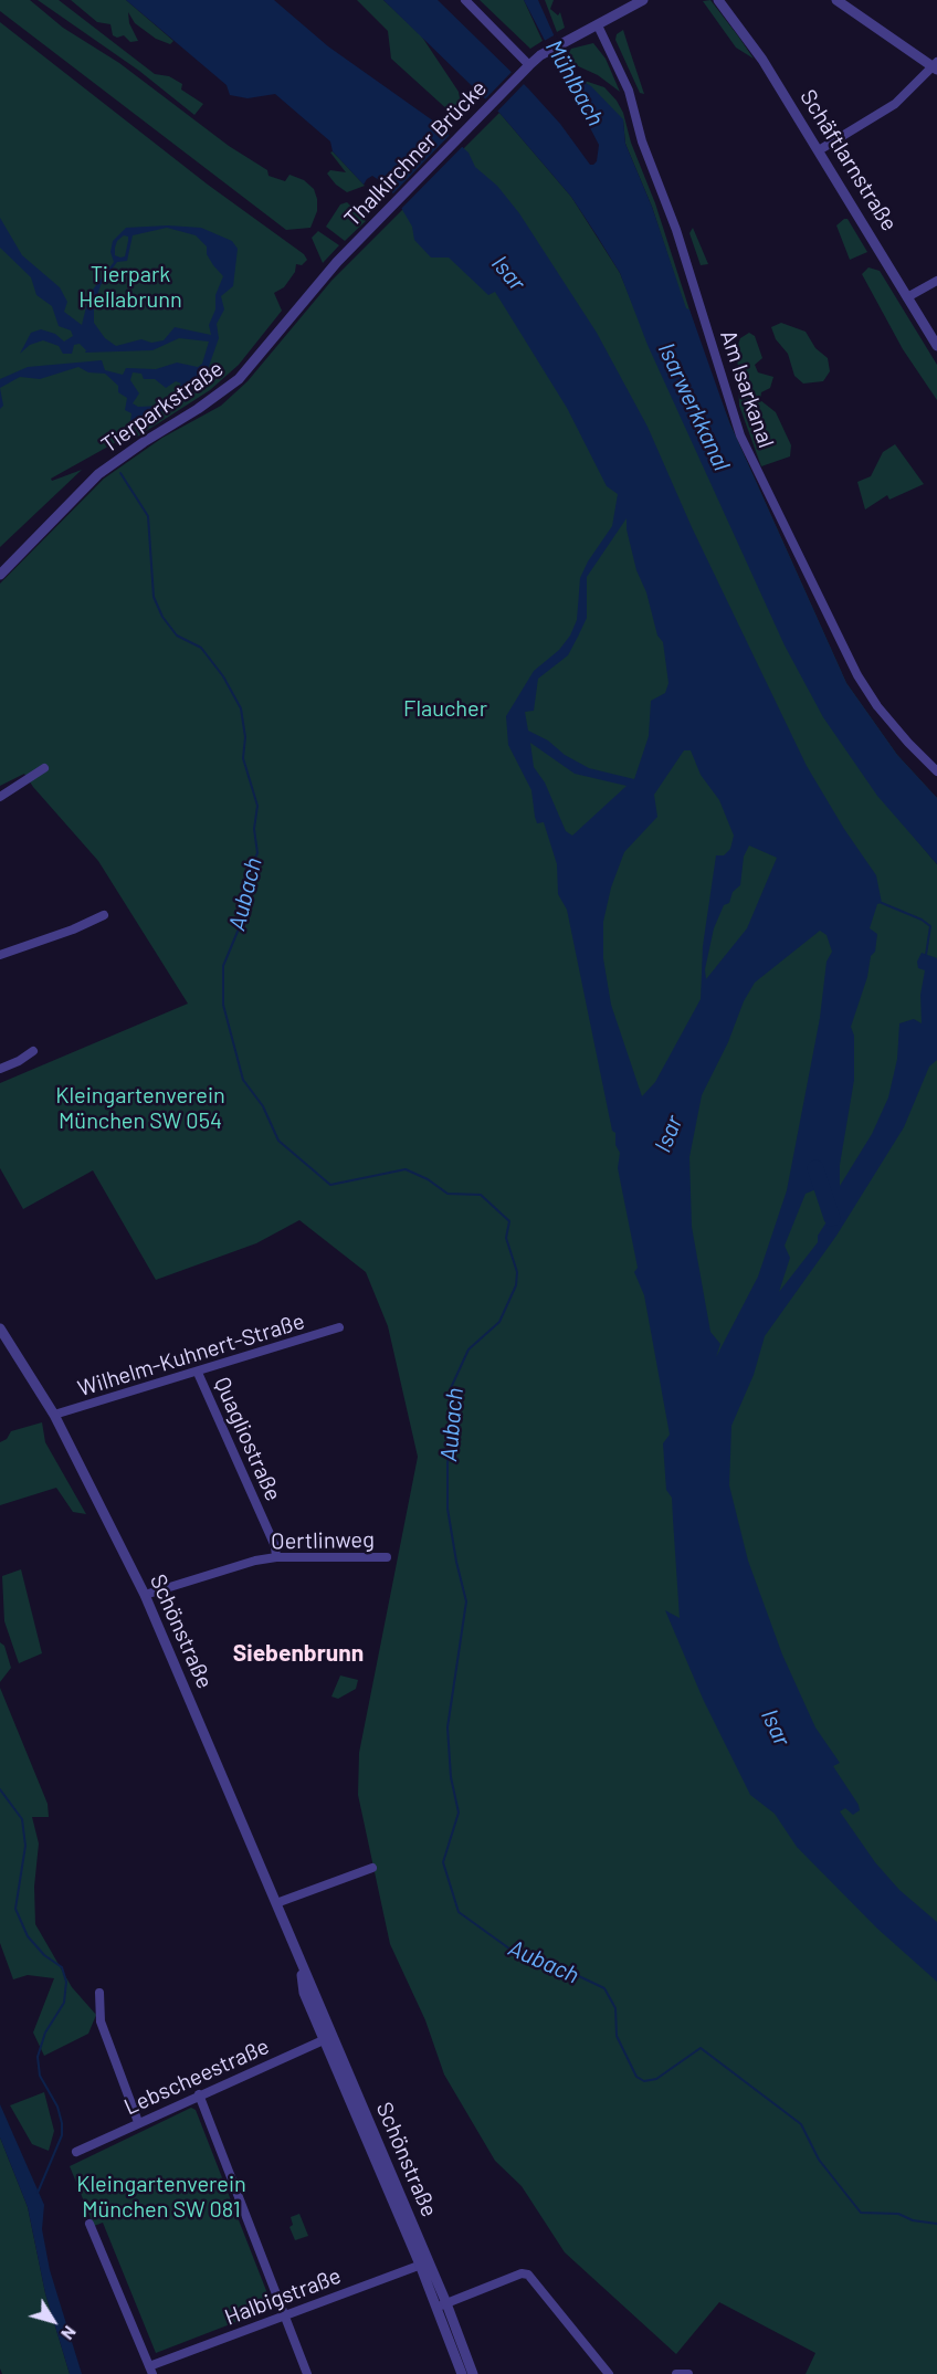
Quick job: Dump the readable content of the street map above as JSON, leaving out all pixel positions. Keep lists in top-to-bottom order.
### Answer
{
  "streets": {
    "street": [
      "Thalkirchner Brücke",
      "Schäftlarnstraße",
      "Am Isarkanal",
      "Tierparkstraße",
      "Wilhelm-Kuhnert-Straße",
      "Quagliostraße",
      "Oertlinweg",
      "Schönstraße",
      "Lebscheestraße",
      "Halbigstraße"
    ]
  },
  "crossings": [
    ["Thalkirchner Brücke", "Tierparkstraße"],
    ["Wilhelm-Kuhnert-Straße", "Quagliostraße"],
    ["Wilhelm-Kuhnert-Straße", "Schönstraße"],
    ["Quagliostraße", "Oertlinweg"],
    ["Oertlinweg", "Schönstraße"],
    ["Schönstraße", "Lebscheestraße"],
    ["Schönstraße", "Halbigstraße"]
  ],
  "districts": ["Siebenbrunn"],
  "water": [
    "Mühlbach",
    "Isar",
    "Isarwerkkanal",
    "Aubach"
  ],
  "parks": [
    "Tierpark Hellabrunn",
    "Flaucher",
    "Kleingartenverein München SW 054",
    "Kleingartenverein München SW 081"
  ],
  "north": "bottom right"
}
